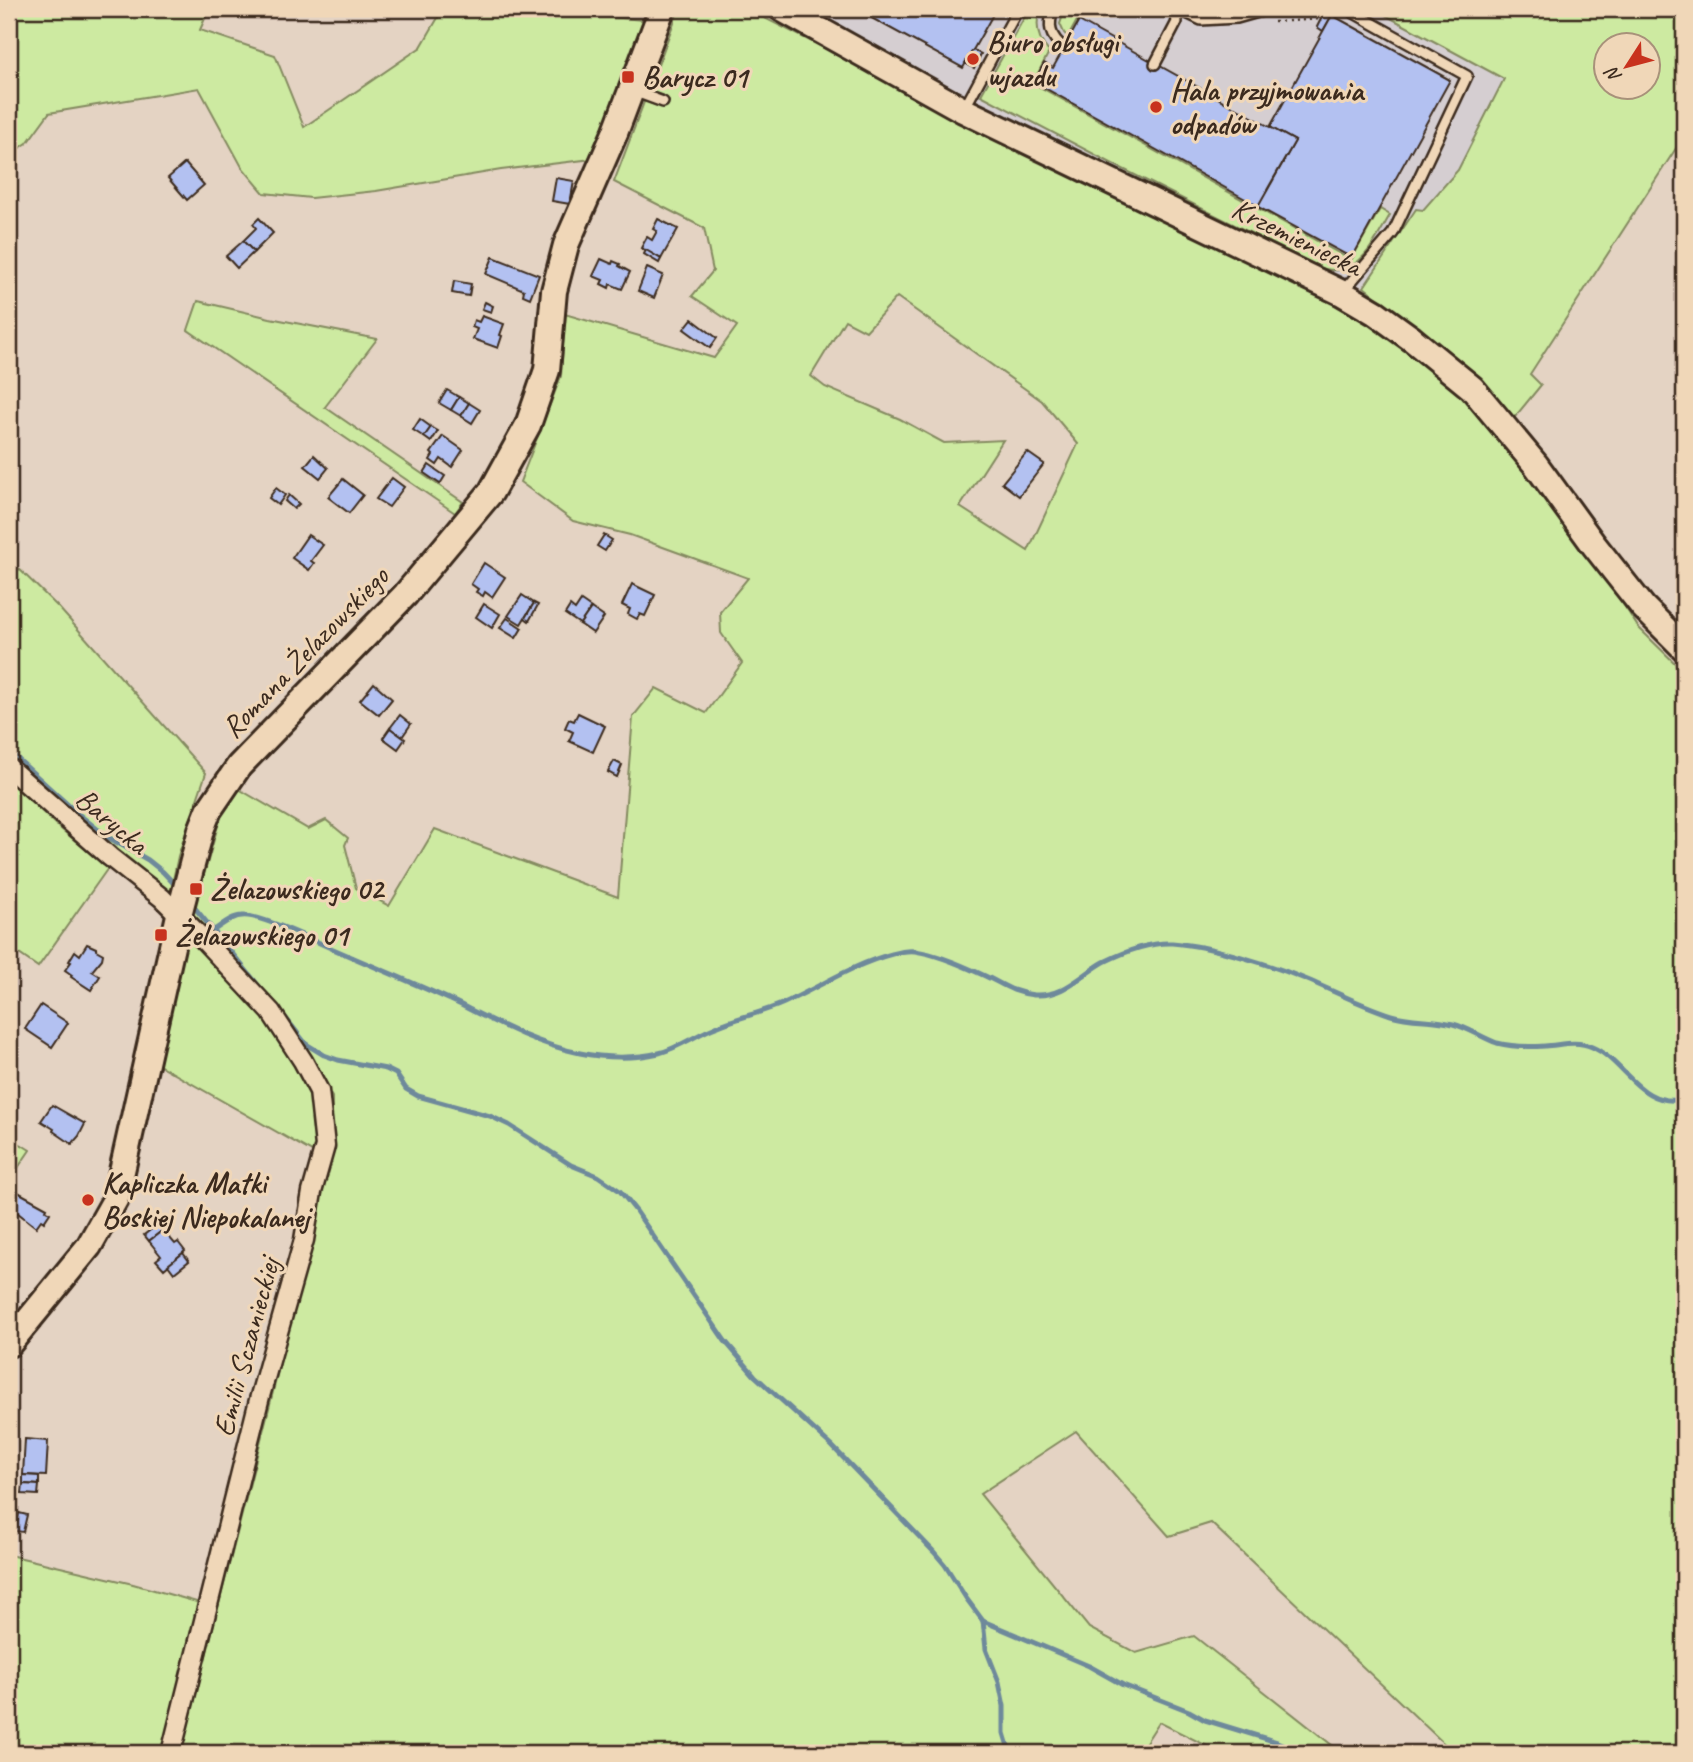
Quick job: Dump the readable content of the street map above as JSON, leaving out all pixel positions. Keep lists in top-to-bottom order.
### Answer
{
  "streets": {
    "street": [
      "Krzemieniecka",
      "Romana Żelazowskiego",
      "Barycka",
      "Emilii Sczanieckiej"
    ]
  },
  "crossings": [
    ["Romana Żelazowskiego", "Barycka"],
    ["Romana Żelazowskiego", "Emilii Sczanieckiej"],
    ["Barycka", "Emilii Sczanieckiej"]
  ],
  "places": {
    "other": ["Biuro obsługi wjazdu", "Hala przyjmowania odpadów", "Kapliczka Matki Boskiej Niepokalanej"],
    "transit": ["Barycz 01", "Żelazowskiego 02", "Żelazowskiego 01"]
  },
  "north": "bottom left"
}
